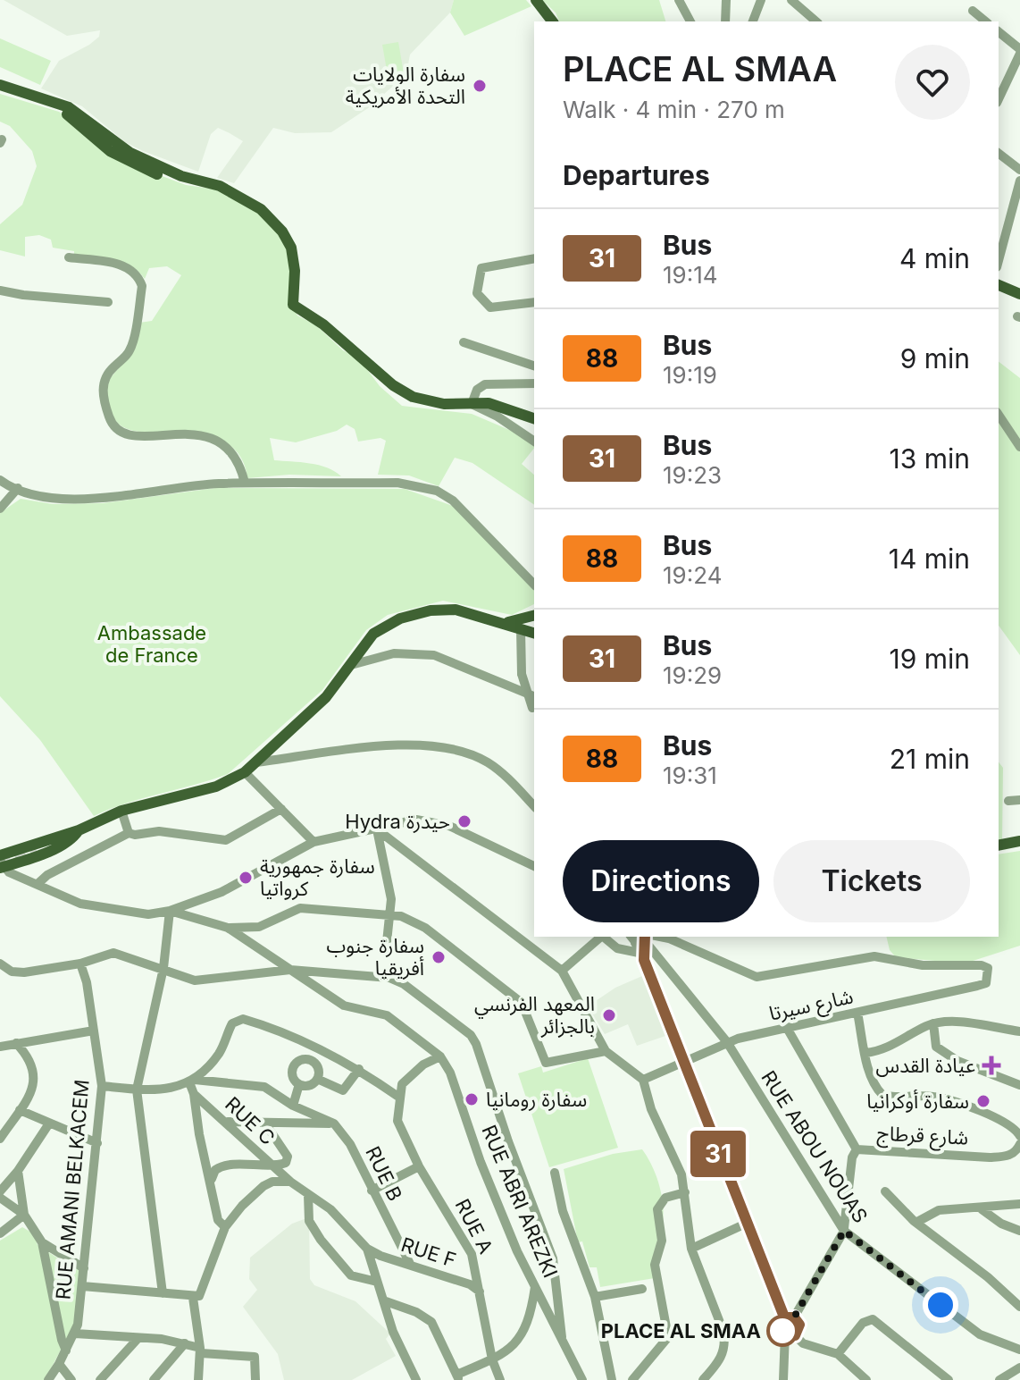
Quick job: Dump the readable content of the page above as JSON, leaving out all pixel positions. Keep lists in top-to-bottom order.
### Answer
{
  "streets": {
    "street": [
      "شارع سيرتا",
      "RUE C",
      "شارع قرطاج",
      "RUE ABOU NOUAS",
      "RUE B",
      "RUE AMANI BELKACEM",
      "RUE ABRI AREZKI",
      "RUE A",
      "RUE F"
    ]
  },
  "crossings": [
    ["شارع سيرتا", "شارع قرطاج"],
    ["شارع سيرتا", "RUE ABOU NOUAS"],
    ["RUE C", "RUE F"],
    ["شارع قرطاج", "RUE ABOU NOUAS"],
    ["RUE B", "RUE F"],
    ["RUE A", "RUE F"]
  ],
  "parks": ["Ambassade de France"],
  "places": {
    "other": [
      "سفارة الولايات التحدة الأمريكية",
      "Hydra حيدرة",
      "سفارة جمهورية كرواتيا",
      "سفارة جنوب أفريقيا",
      "المعهد الفرنسي بالجزائر",
      "سفارة رومانيا",
      "سفارة أوكرانيا",
      "PLACE AL SMAA"
    ],
    "health": ["عيادة القدس"]
  },
  "lines": ["bus line 31"],
  "page": {
    "on_map": "31",
    "heading": [
      ["PLACE AL SMAA", "Walk · 4 min · 270 m"],
      "Departures"
    ],
    "list": [
      {
        "mark": "31",
        "name": "Bus",
        "note": "19:14",
        "value": "4 min"
      },
      {
        "mark": "88",
        "name": "Bus",
        "note": "19:19",
        "value": "9 min"
      },
      {
        "mark": "31",
        "name": "Bus",
        "note": "19:23",
        "value": "13 min"
      },
      {
        "mark": "88",
        "name": "Bus",
        "note": "19:24",
        "value": "14 min"
      },
      {
        "mark": "31",
        "name": "Bus",
        "note": "19:29",
        "value": "19 min"
      },
      {
        "mark": "88",
        "name": "Bus",
        "note": "19:31",
        "value": "21 min"
      }
    ],
    "buttons": ["Directions", "Tickets"]
  }
}
